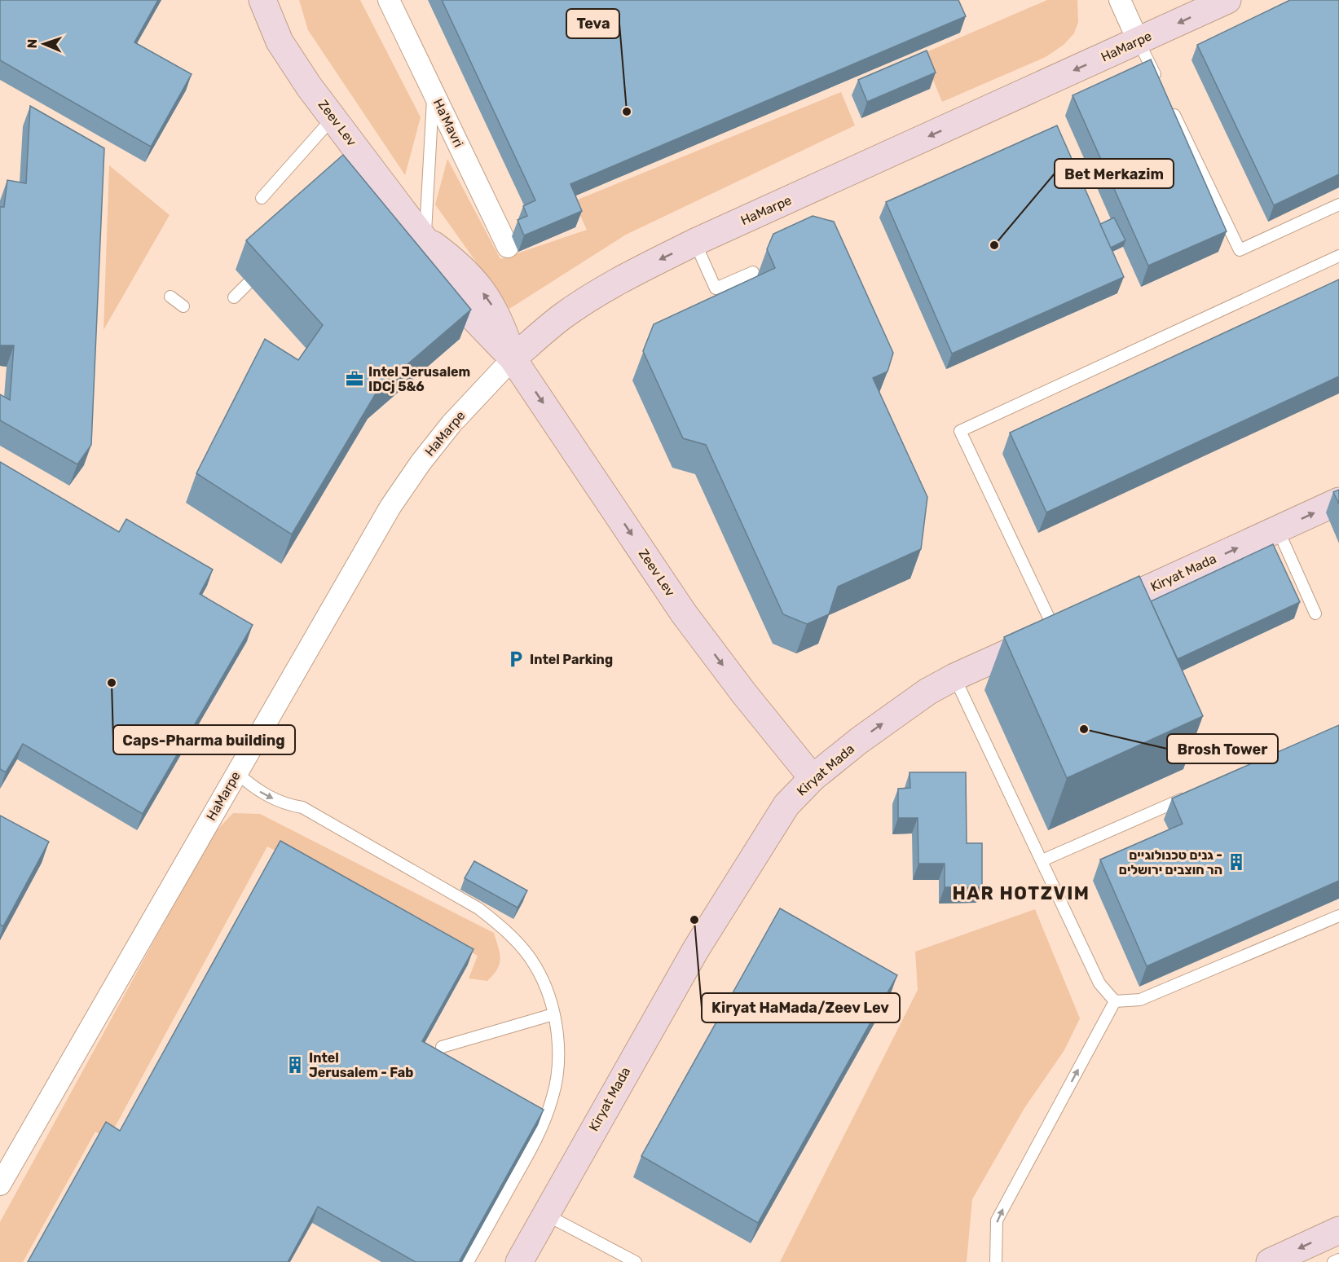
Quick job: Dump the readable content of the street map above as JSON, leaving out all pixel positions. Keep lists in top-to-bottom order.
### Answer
{
  "streets": {
    "street": [
      "HaMarpe",
      "Zeev Lev",
      "Ha'Mavri",
      "Kiryat Mada"
    ]
  },
  "crossings": [
    ["HaMarpe", "Zeev Lev"],
    ["Zeev Lev", "Kiryat Mada"]
  ],
  "one_way": ["HaMarpe", "Zeev Lev", "Kiryat Mada"],
  "districts": ["HAR HOTZVIM"],
  "places": {
    "other": [
      "Teva",
      "Bet Merkazim",
      "Caps-Pharma building",
      "Brosh Tower",
      "Kiryat HaMada/Zeev Lev"
    ],
    "office": ["Intel Jerusalem IDCj 5&6"],
    "parking": ["Intel Parking"],
    "building": ["גנים טכנולוגיים - הר חוצבים ירושלים", "Intel Jerusalem - Fab"]
  },
  "north": "left"
}
